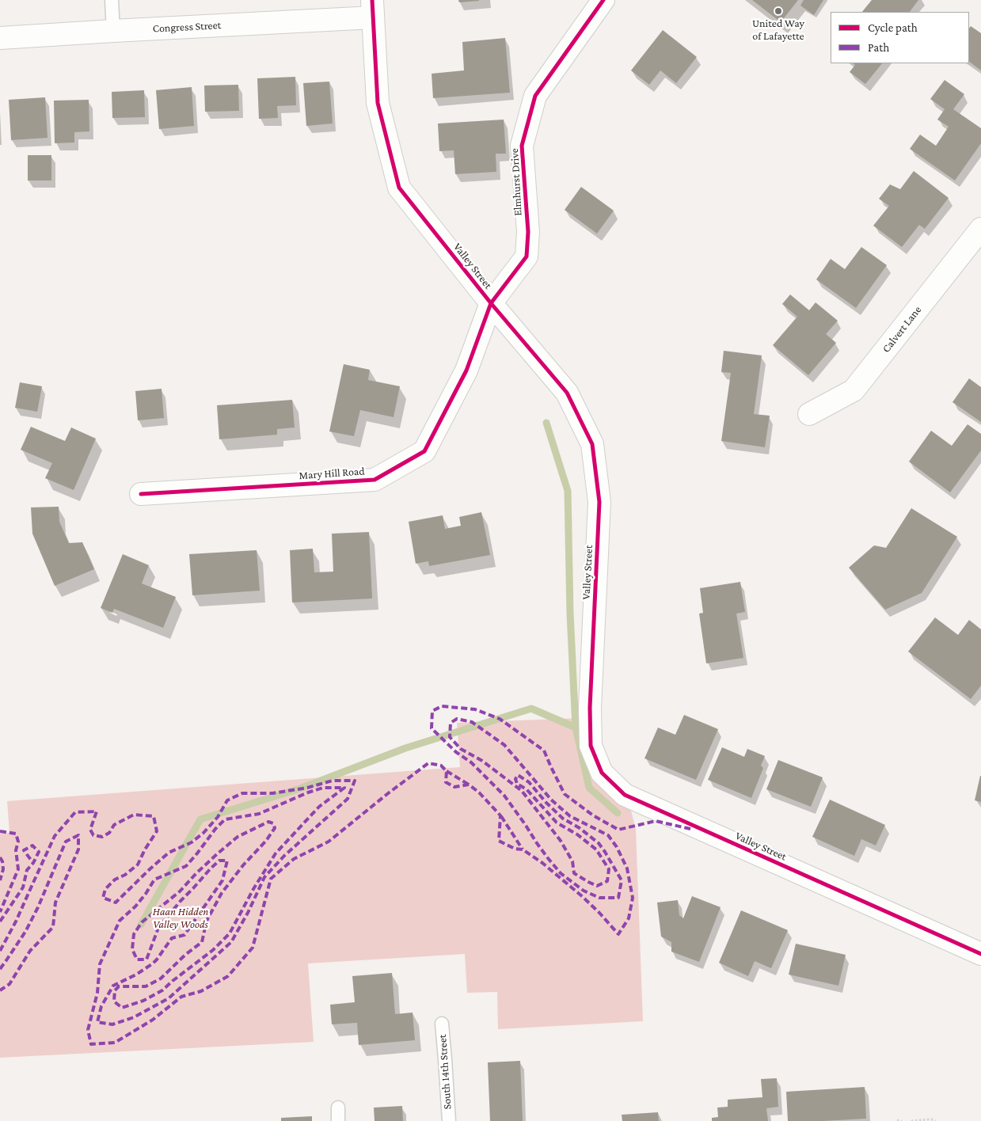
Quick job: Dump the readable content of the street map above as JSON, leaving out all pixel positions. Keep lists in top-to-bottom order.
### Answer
{
  "streets": {
    "street": [
      "Congress Street",
      "Elmhurst Drive",
      "Valley Street",
      "Calvert Lane",
      "Mary Hill Road"
    ],
    "lane": ["South 14th Street"]
  },
  "crossings": [
    ["Congress Street", "Valley Street"],
    ["Elmhurst Drive", "Valley Street"],
    ["Elmhurst Drive", "Mary Hill Road"],
    ["Valley Street", "Mary Hill Road"]
  ],
  "parks": ["Haan Hidden Valley Woods"],
  "places": ["United Way of Lafayette"],
  "legend": ["Cycle path", "Path"]
}
